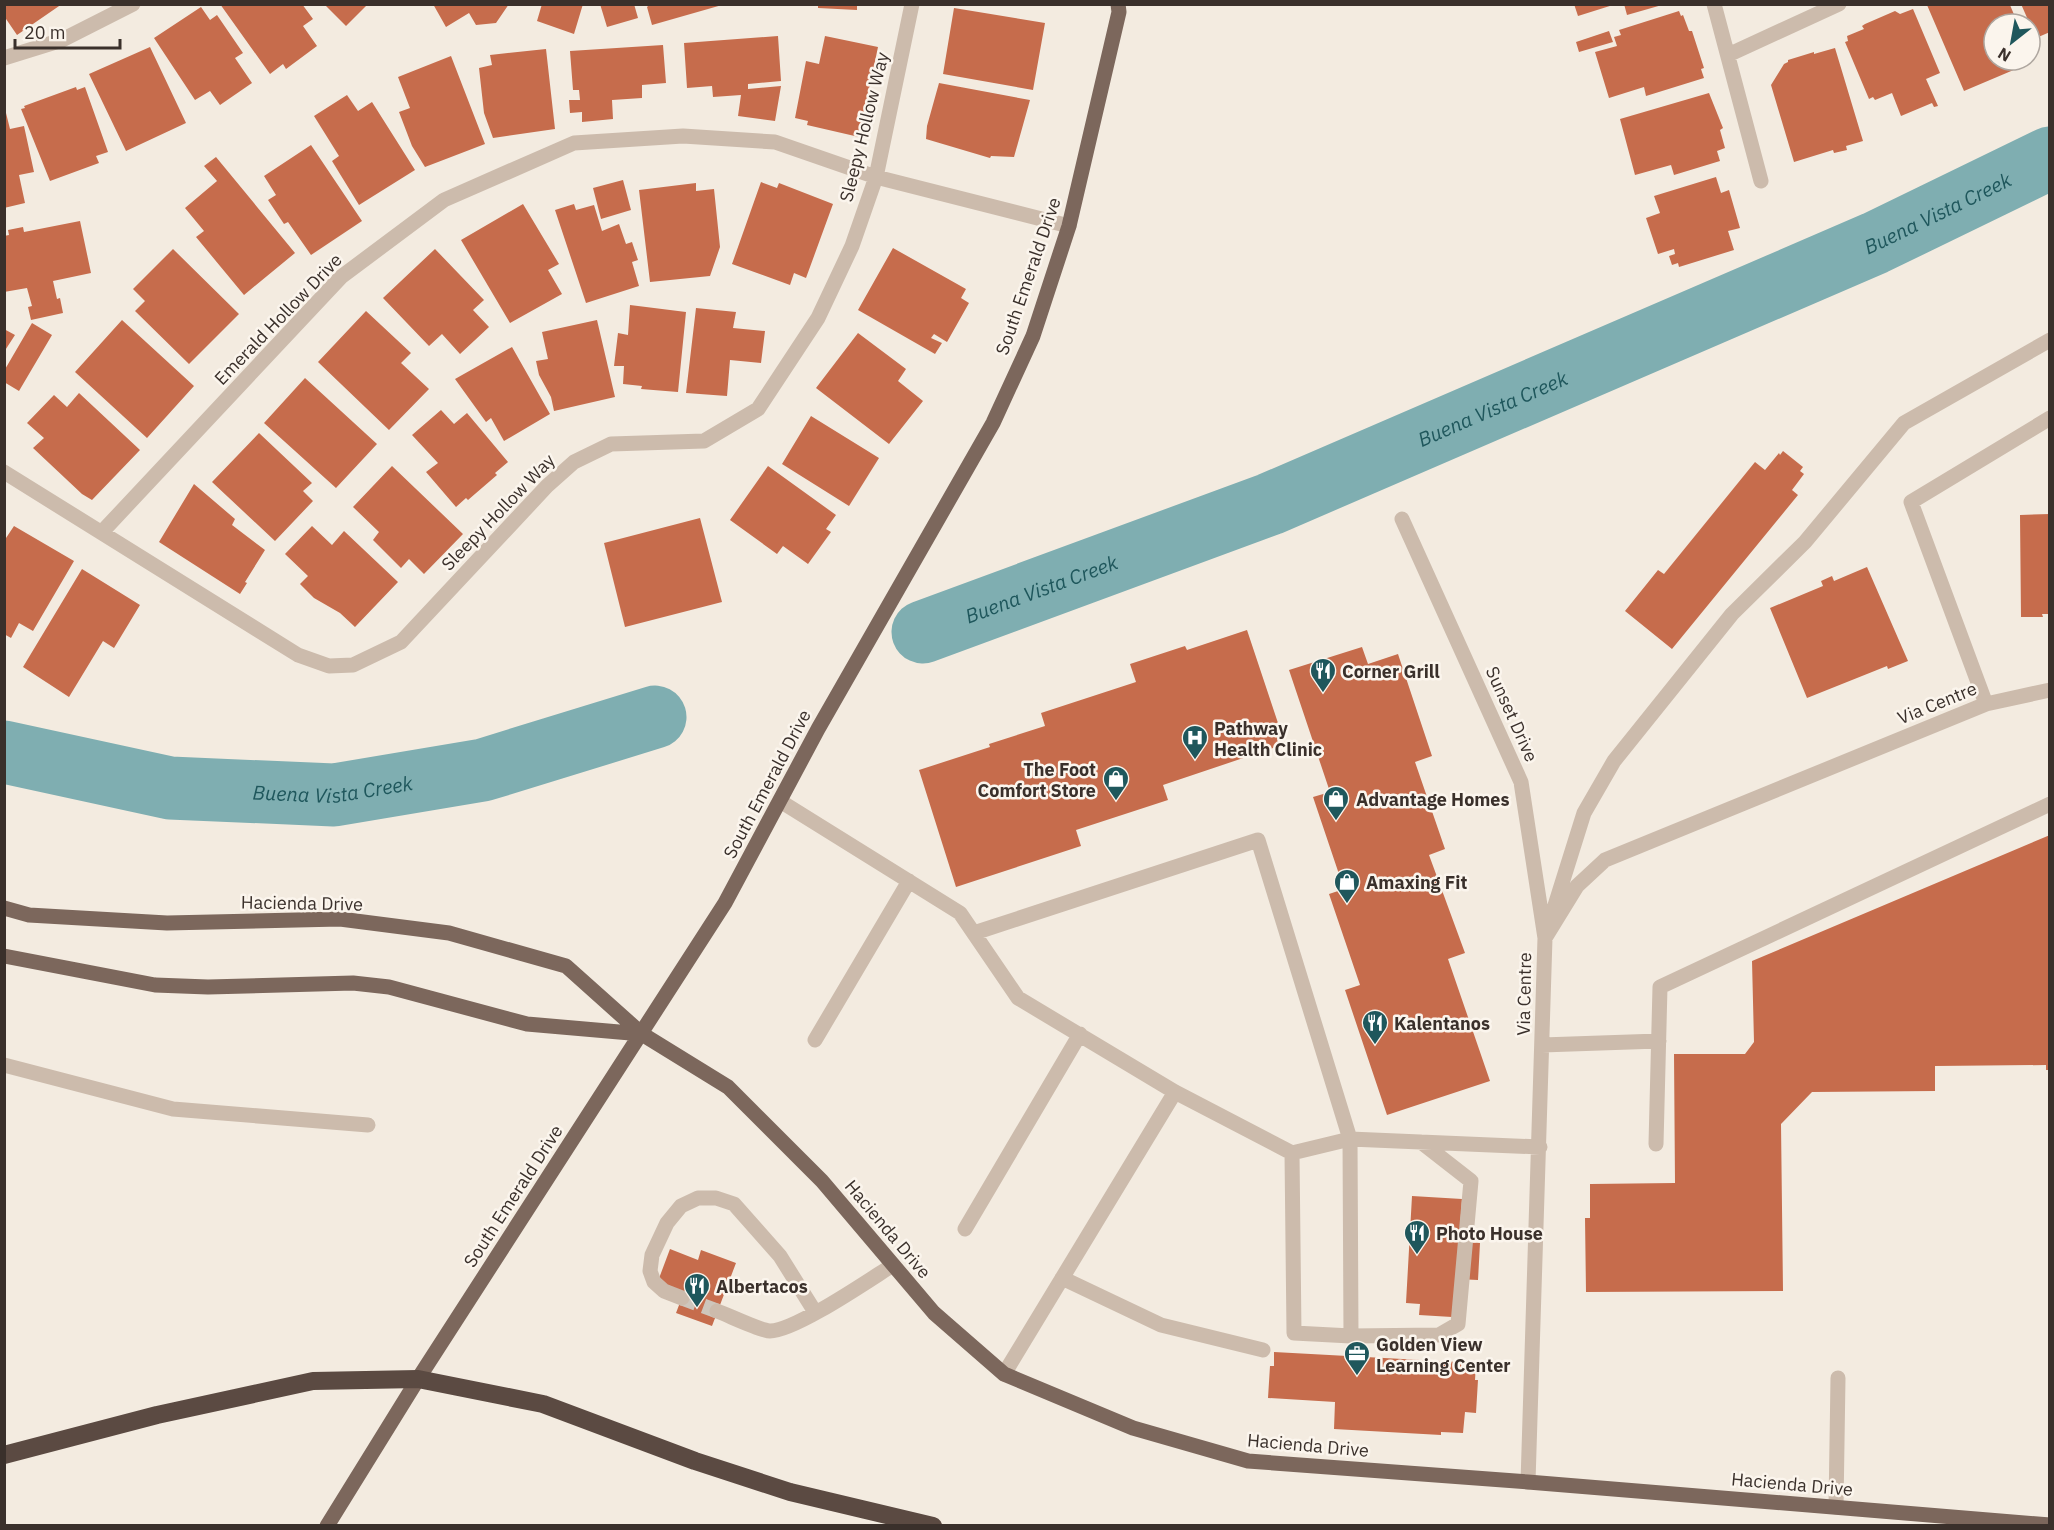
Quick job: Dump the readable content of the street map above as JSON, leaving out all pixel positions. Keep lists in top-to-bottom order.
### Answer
{
  "streets": {
    "main road": ["South Emerald Drive", "Hacienda Drive"],
    "street": [
      "Sleepy Hollow Way",
      "Emerald Hollow Drive",
      "Via Centre",
      "Sunset Drive"
    ]
  },
  "crossings": [
    ["Sleepy Hollow Way", "Emerald Hollow Drive"],
    ["South Emerald Drive", "Emerald Hollow Drive"],
    ["South Emerald Drive", "Hacienda Drive"],
    ["Via Centre", "Sunset Drive"],
    ["Via Centre", "Hacienda Drive"]
  ],
  "water": ["Buena Vista Creek"],
  "places": {
    "restaurant": [
      "Corner Grill",
      "Kalentanos",
      "Photo House",
      "Albertacos"
    ],
    "hospital": ["Pathway Health Clinic"],
    "shop": ["The Foot Comfort Store", "Advantage Homes", "Amaxing Fit"],
    "office": ["Golden View Learning Center"]
  },
  "scale_bar": "20 m",
  "north": "bottom left"
}
